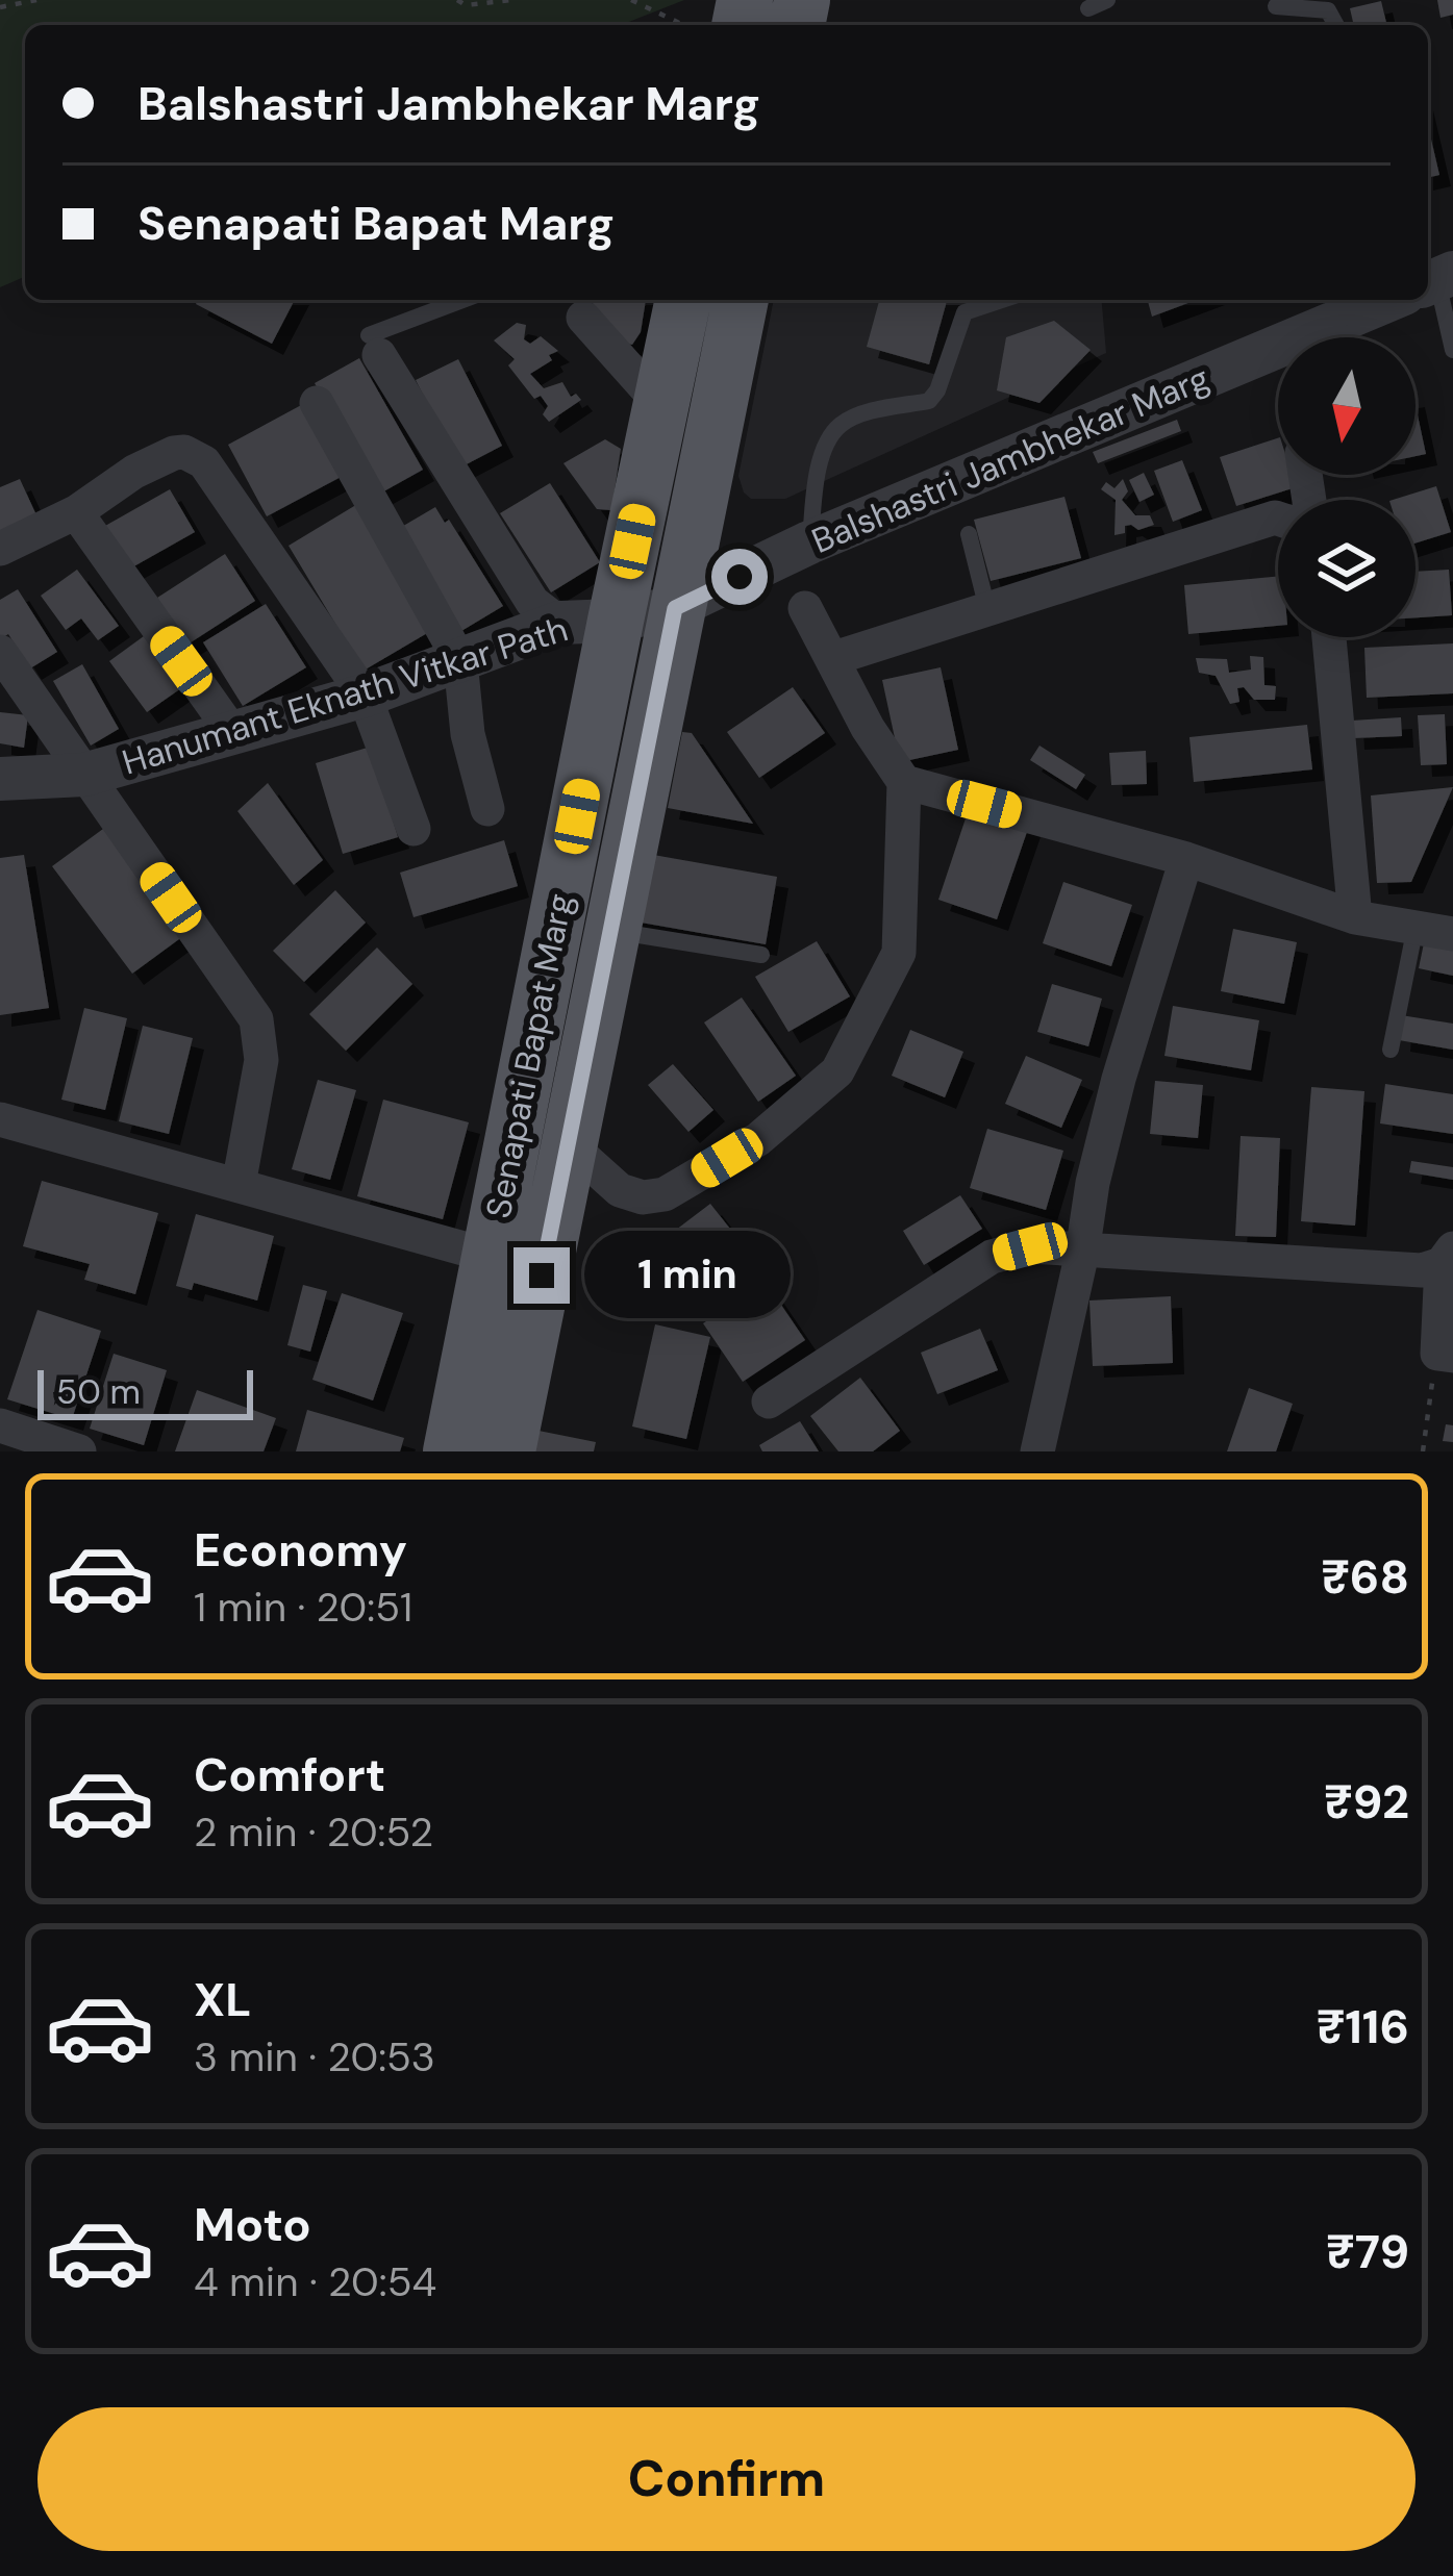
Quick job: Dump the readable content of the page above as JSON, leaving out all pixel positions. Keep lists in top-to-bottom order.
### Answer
{
  "streets": {
    "main road": ["Senapati Bapat Marg"],
    "street": ["Balshastri Jambhekar Marg", "Hanumant Eknath Vitkar Path"]
  },
  "crossings": [
    ["Balshastri Jambhekar Marg", "Hanumant Eknath Vitkar Path"],
    ["Balshastri Jambhekar Marg", "Senapati Bapat Marg"],
    ["Hanumant Eknath Vitkar Path", "Senapati Bapat Marg"]
  ],
  "scale_bar": "50 m",
  "north": "bottom",
  "page": {
    "banner": ["Balshastri Jambhekar Marg", "Senapati Bapat Marg"],
    "bubble": "1 min",
    "scale": "50 m",
    "list": [
      {
        "name": "Economy",
        "note": "1 min · 20:51",
        "value": "₹68"
      },
      {
        "name": "Comfort",
        "note": "2 min · 20:52",
        "value": "₹92"
      },
      {
        "name": "XL",
        "note": "3 min · 20:53",
        "value": "₹116"
      },
      {
        "name": "Moto",
        "note": "4 min · 20:54",
        "value": "₹79"
      }
    ],
    "buttons": "Confirm"
  }
}
